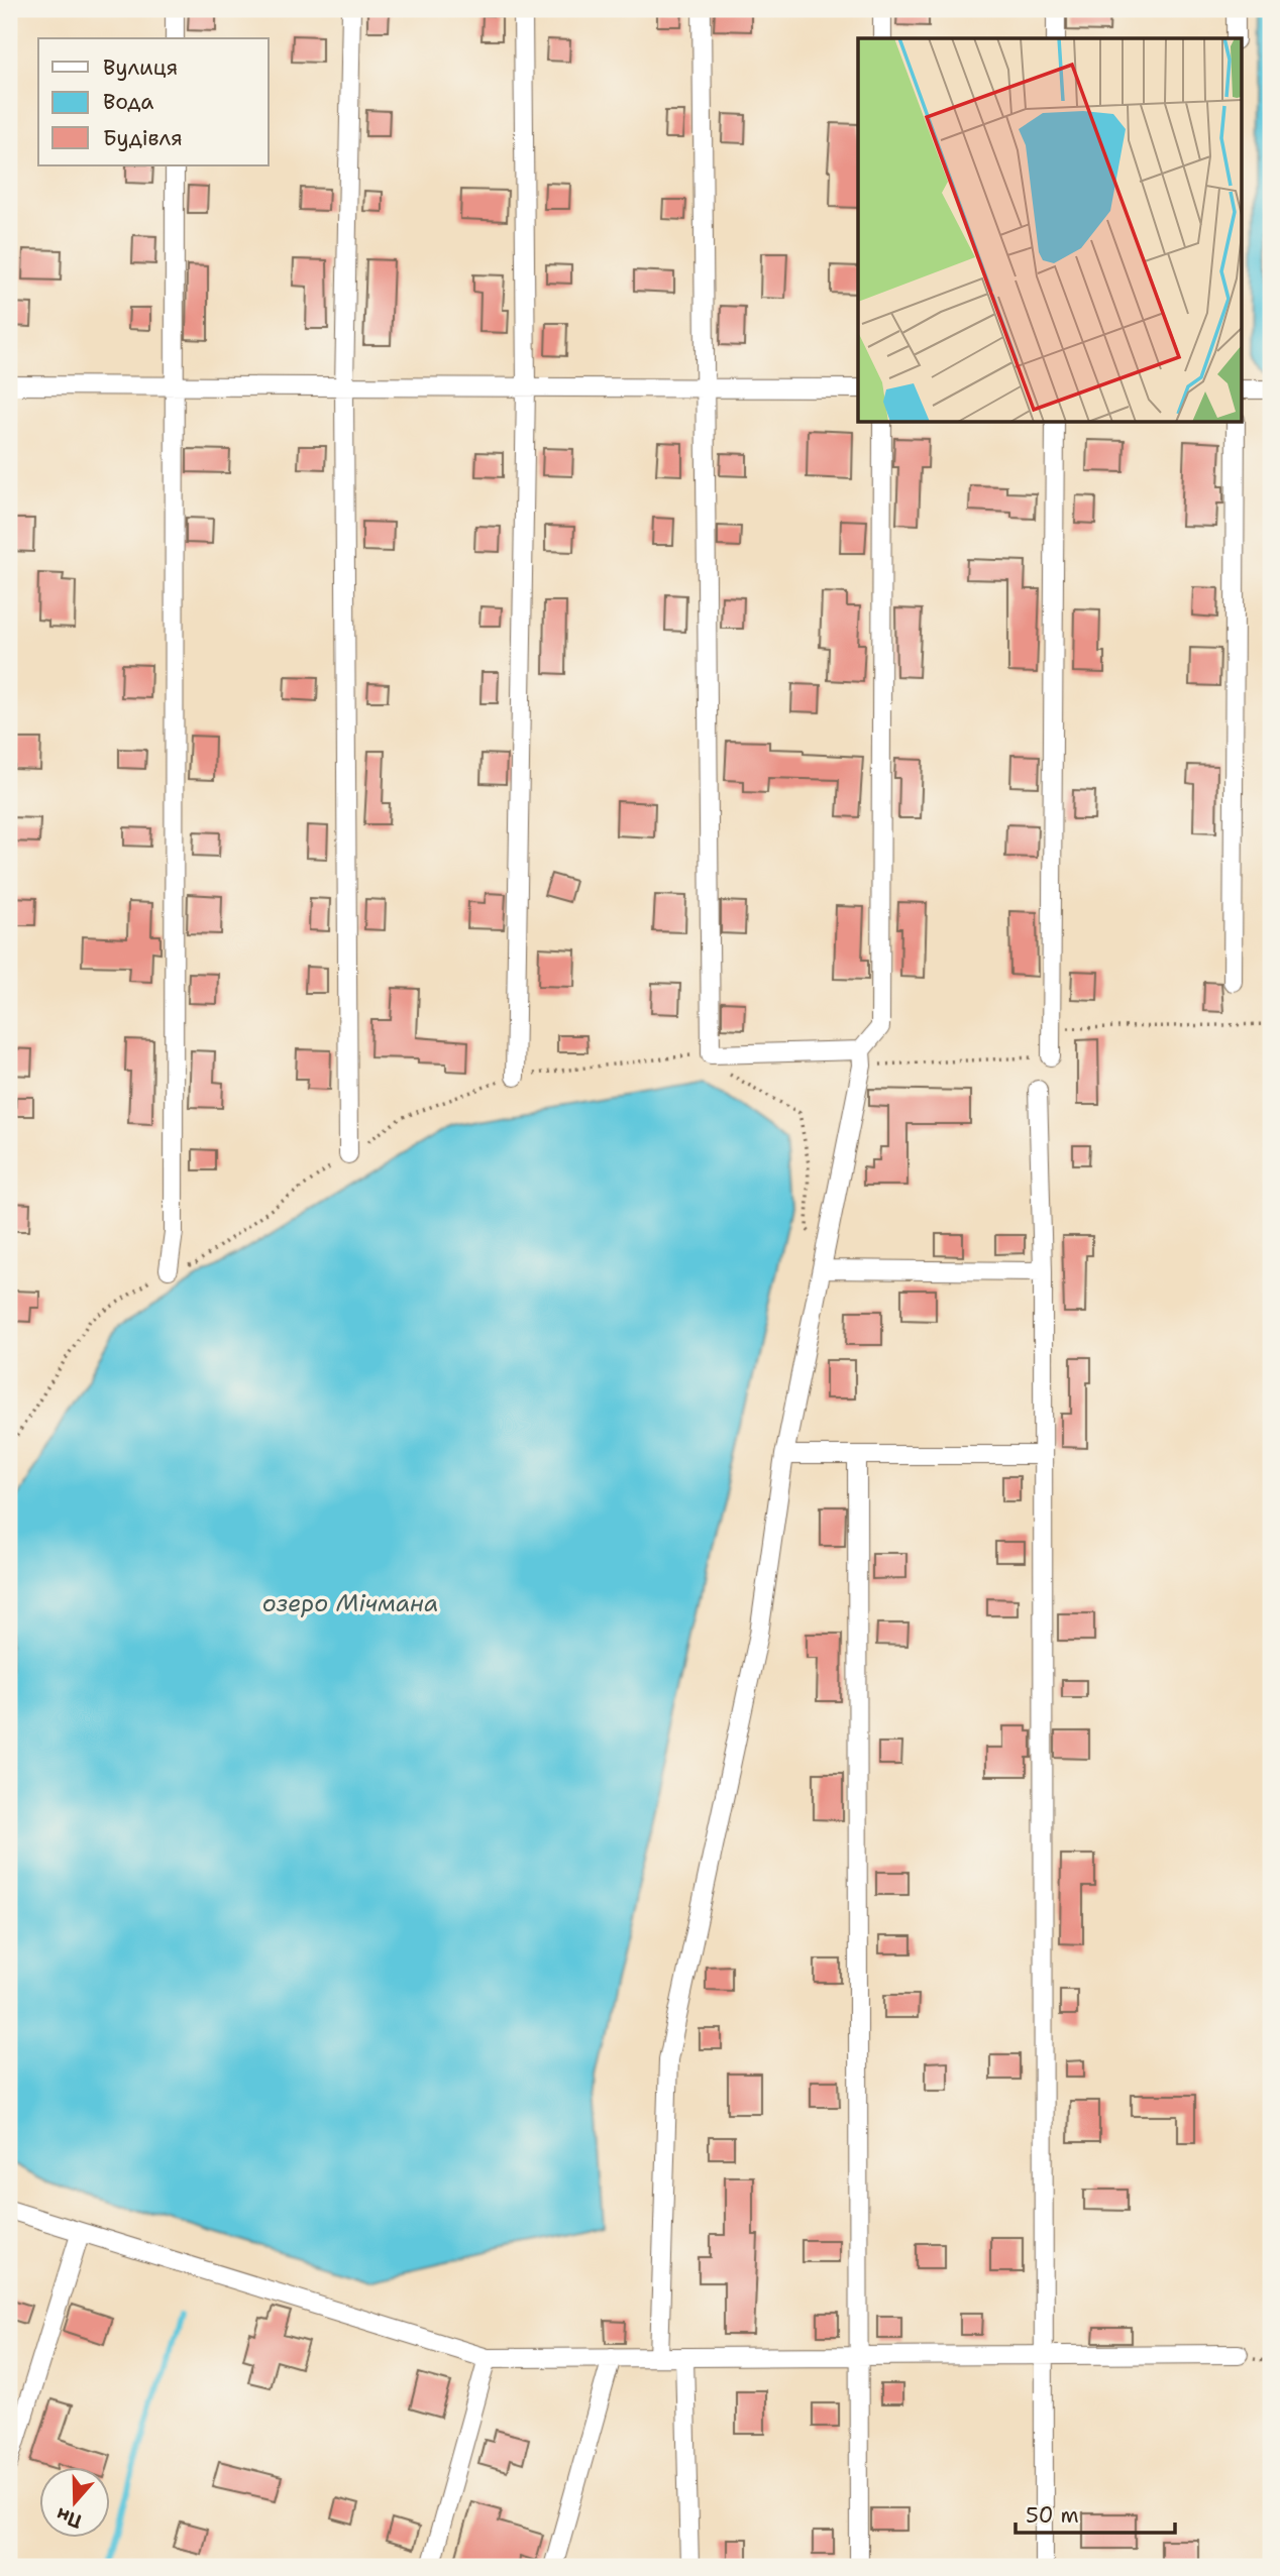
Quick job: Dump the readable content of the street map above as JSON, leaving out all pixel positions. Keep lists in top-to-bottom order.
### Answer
{
  "water": ["озеро Мічмана"],
  "legend": ["Вулиця", "Вода", "Будівля"],
  "scale_bar": "50 m",
  "north": "bottom"
}
